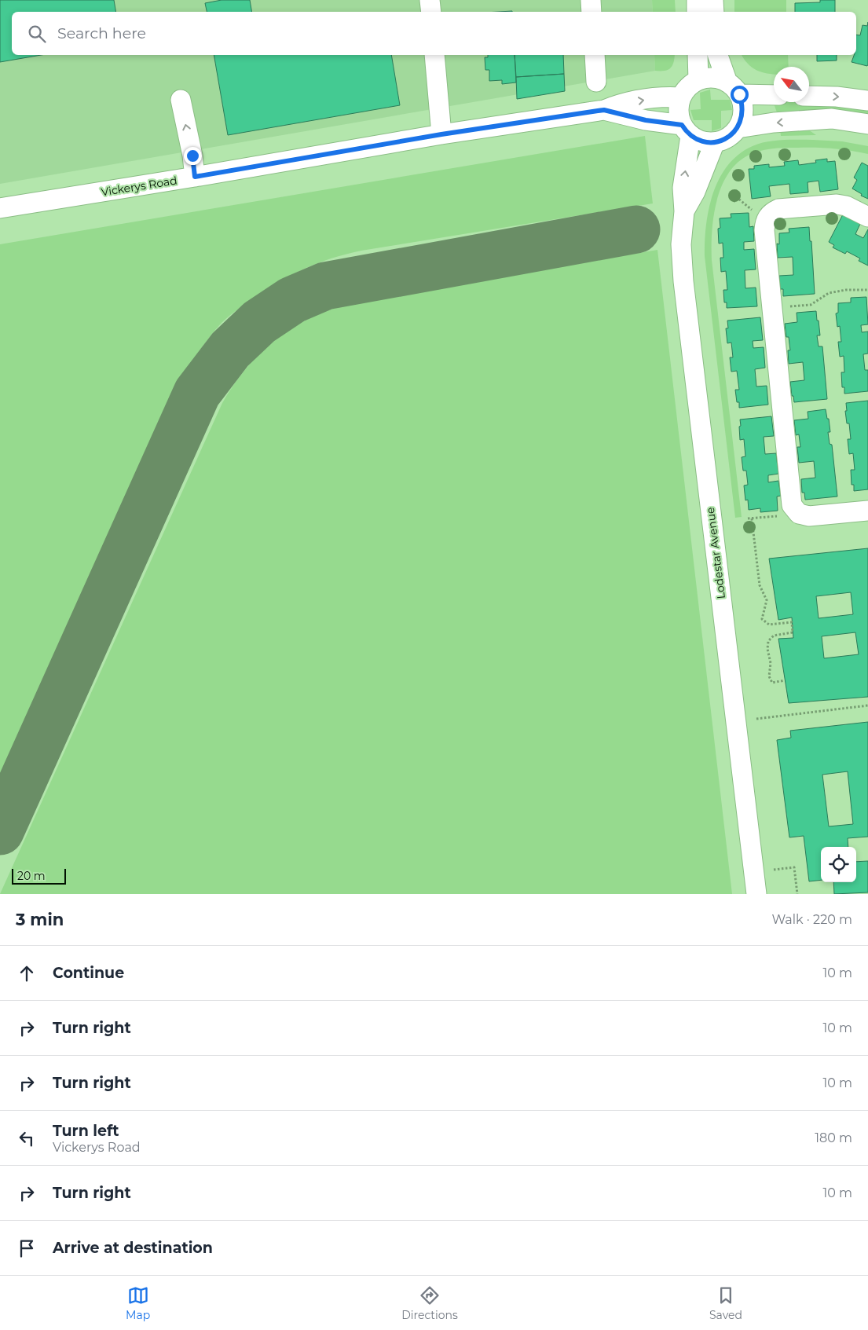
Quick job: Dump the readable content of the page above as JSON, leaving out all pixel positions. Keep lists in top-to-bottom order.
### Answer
{
  "streets": {
    "street": ["Vickerys Road", "Lodestar Avenue"]
  },
  "crossings": [
    ["Vickerys Road", "Lodestar Avenue"]
  ],
  "scale_bar": "20 m",
  "north": "top left",
  "page": {
    "search": "Search here",
    "scale": "20 m",
    "heading": ["3 min", "Walk · 220 m"],
    "list": [
      ["Continue", "10 m"],
      ["Turn right", "10 m"],
      ["Turn right", "10 m"],
      ["Turn left", "Vickerys Road", "180 m"],
      ["Turn right", "10 m"],
      "Arrive at destination"
    ],
    "nav": ["Map", "Directions", "Saved"]
  }
}
